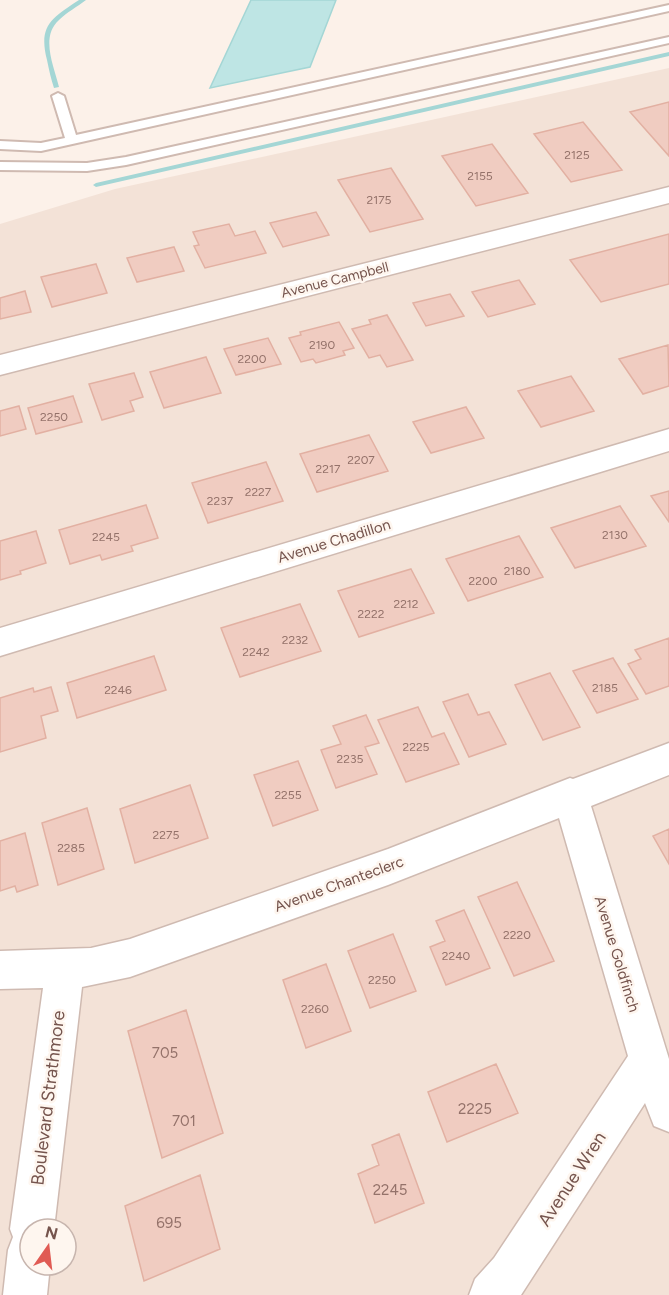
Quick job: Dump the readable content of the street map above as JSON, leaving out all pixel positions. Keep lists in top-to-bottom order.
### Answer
{
  "streets": {
    "street": [
      "Avenue Campbell",
      "Avenue Chadillon",
      "Avenue Chanteclerc",
      "Avenue Goldfinch",
      "Boulevard Strathmore",
      "Avenue Wren"
    ]
  },
  "crossings": [
    ["Avenue Chanteclerc", "Avenue Goldfinch"],
    ["Avenue Chanteclerc", "Boulevard Strathmore"],
    ["Avenue Goldfinch", "Avenue Wren"]
  ],
  "house_numbers": [
    "2125",
    "2155",
    "2175",
    "2190",
    "2200",
    "2250",
    "2207",
    "2217",
    "2227",
    "2237",
    "2130",
    "2245",
    "2180",
    "2200",
    "2212",
    "2222",
    "2232",
    "2242",
    "2185",
    "2246",
    "2225",
    "2235",
    "2255",
    "2275",
    "2285",
    "2220",
    "2240",
    "2250",
    "2260",
    "705",
    "2225",
    "701",
    "2245",
    "695"
  ],
  "north": "top"
}
